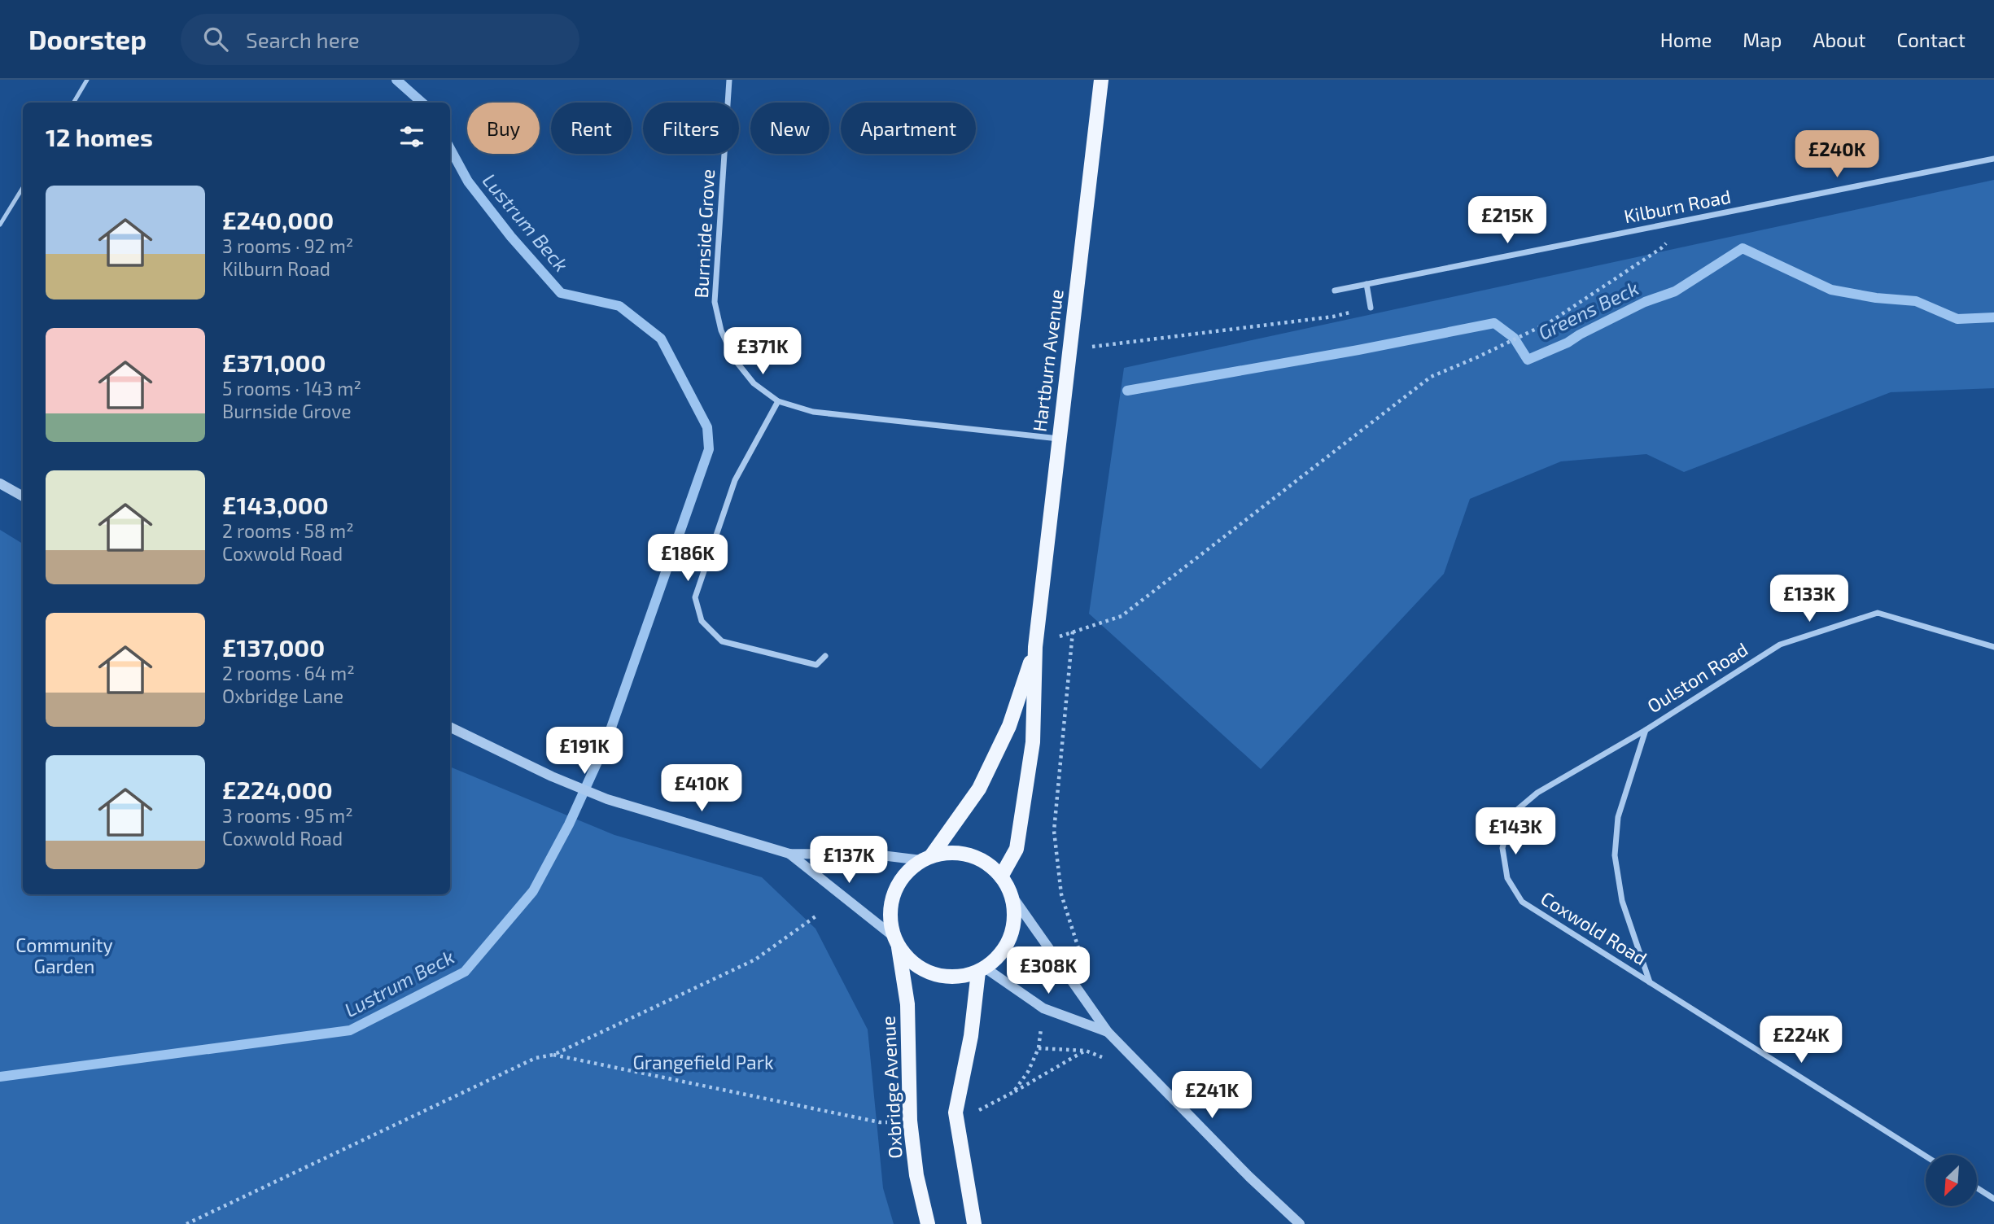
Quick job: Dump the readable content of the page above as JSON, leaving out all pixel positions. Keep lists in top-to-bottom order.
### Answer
{
  "streets": {
    "main road": ["Hartburn Avenue", "Oxbridge Avenue"],
    "street": [
      "Kilburn Road",
      "Burnside Grove",
      "Oulston Road",
      "Coxwold Road"
    ]
  },
  "crossings": [
    ["Burnside Grove", "Hartburn Avenue"],
    ["Hartburn Avenue", "Oxbridge Avenue"],
    ["Oulston Road", "Coxwold Road"]
  ],
  "water": ["Lustrum Beck", "Greens Beck"],
  "parks": ["Community Garden", "Grangefield Park"],
  "north": "bottom left",
  "page": {
    "header": "Doorstep",
    "search": "Search here",
    "nav": [
      "Home",
      "Map",
      "About",
      "Contact"
    ],
    "chip": [
      "Buy",
      "Rent",
      "Filters",
      "New",
      "Apartment"
    ],
    "heading": "12 homes",
    "price": [
      "£240K",
      "£215K",
      "£371K",
      "£186K",
      "£133K",
      "£191K",
      "£410K",
      "£143K",
      "£137K",
      "£308K",
      "£224K",
      "£241K"
    ],
    "list": [
      {
        "name": "£240,000",
        "note": "3 rooms · 92 m² · Kilburn Road"
      },
      {
        "name": "£371,000",
        "note": "5 rooms · 143 m² · Burnside Grove"
      },
      {
        "name": "£143,000",
        "note": "2 rooms · 58 m² · Coxwold Road"
      },
      {
        "name": "£137,000",
        "note": "2 rooms · 64 m² · Oxbridge Lane"
      },
      {
        "name": "£224,000",
        "note": "3 rooms · 95 m² · Coxwold Road"
      }
    ]
  }
}
